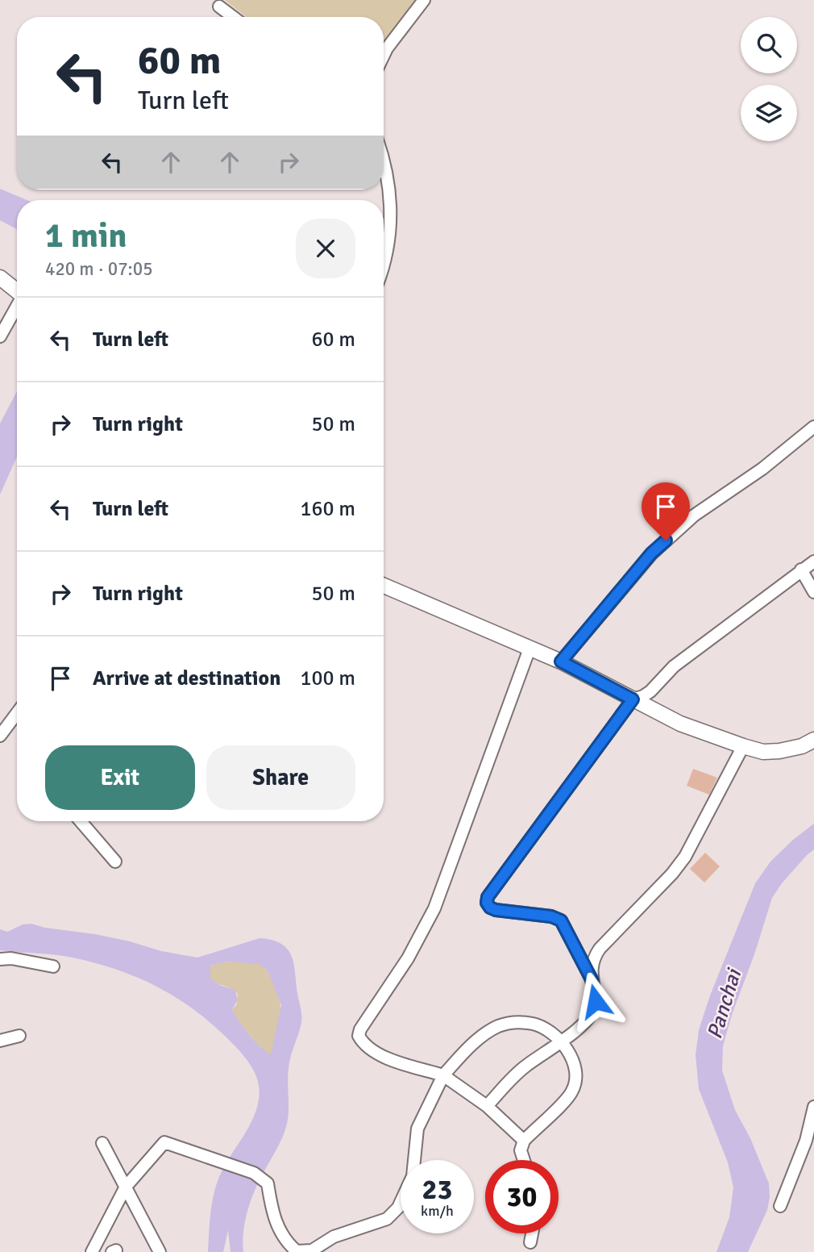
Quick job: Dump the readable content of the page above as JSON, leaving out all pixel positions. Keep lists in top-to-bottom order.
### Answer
{
  "water": ["Panchai"],
  "page": {
    "turn": ["60 m", "Turn left"],
    "heading": ["1 min", "420 m · 07:05"],
    "list": [
      {
        "name": "Turn left",
        "value": "60 m"
      },
      {
        "name": "Turn right",
        "value": "50 m"
      },
      {
        "name": "Turn left",
        "value": "160 m"
      },
      {
        "name": "Turn right",
        "value": "50 m"
      },
      {
        "name": "Arrive at destination",
        "value": "100 m"
      }
    ],
    "buttons": ["Exit", "Share"],
    "speed": "23 km/h",
    "limit": "30"
  }
}
